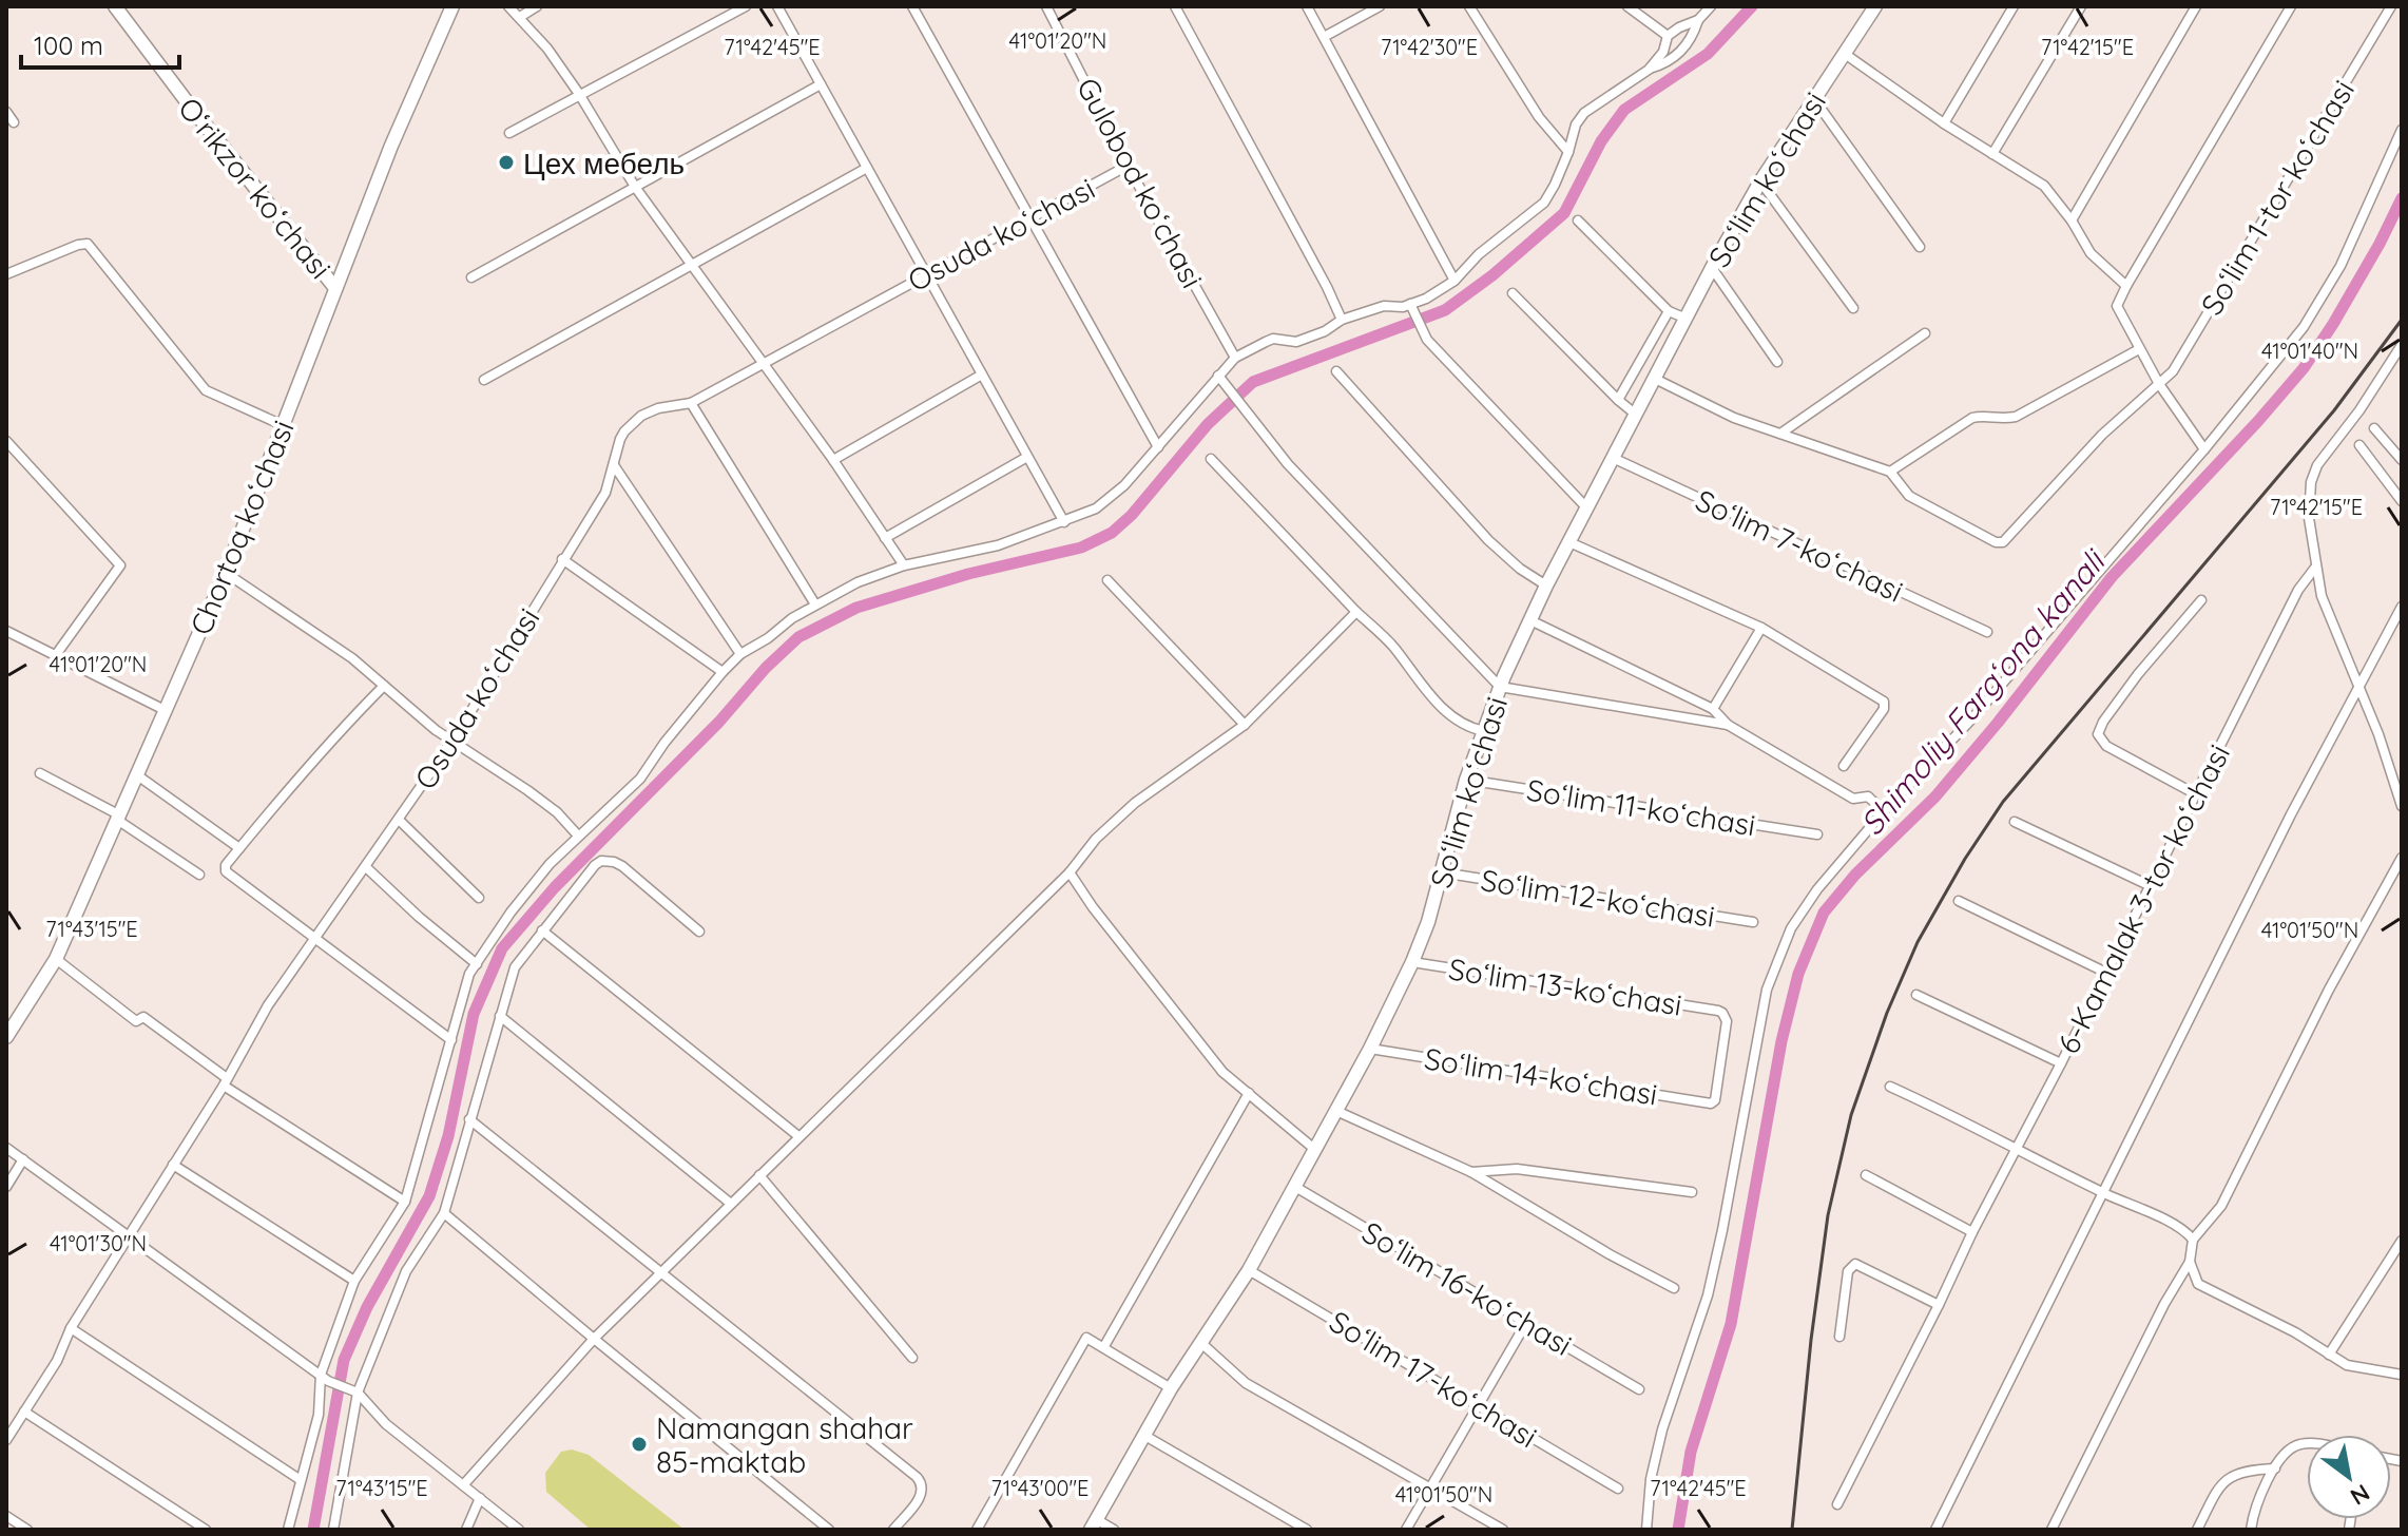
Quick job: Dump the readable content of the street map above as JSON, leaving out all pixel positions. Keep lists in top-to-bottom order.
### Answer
{
  "streets": {
    "street": [
      "Soʻlim koʻchasi",
      "Gulobod koʻchasi",
      "Oʻrikzor koʻchasi",
      "Soʻlim 1-tor koʻchasi",
      "Osuda koʻchasi",
      "Chortoq koʻchasi",
      "Soʻlim 7-koʻchasi",
      "Soʻlim 11-koʻchasi",
      "Soʻlim 12-koʻchasi",
      "6-Kamalak 3-tor koʻchasi",
      "Soʻlim 13-koʻchasi",
      "Soʻlim 14-koʻchasi",
      "Soʻlim 16-koʻchasi",
      "Soʻlim 17-koʻchasi"
    ]
  },
  "crossings": [
    ["Soʻlim koʻchasi", "Soʻlim 7-koʻchasi"],
    ["Soʻlim koʻchasi", "Soʻlim 11-koʻchasi"],
    ["Soʻlim koʻchasi", "Soʻlim 12-koʻchasi"],
    ["Soʻlim koʻchasi", "Soʻlim 13-koʻchasi"],
    ["Soʻlim koʻchasi", "Soʻlim 14-koʻchasi"],
    ["Soʻlim koʻchasi", "Soʻlim 16-koʻchasi"],
    ["Soʻlim koʻchasi", "Soʻlim 17-koʻchasi"],
    ["Gulobod koʻchasi", "Osuda koʻchasi"],
    ["Oʻrikzor koʻchasi", "Chortoq koʻchasi"],
    ["Soʻlim 13-koʻchasi", "Soʻlim 14-koʻchasi"]
  ],
  "water": ["Shimoliy Fargʻona kanali"],
  "places": ["Цех мебель", "Namangan shahar 85-maktab"],
  "scale_bar": "100 m",
  "north": "bottom right",
  "coordinates": [
    "41°01'20\"N",
    "71°42'30\"E",
    "71°42'45\"E",
    "71°42'15\"E",
    "41°01'40\"N",
    "71°43'15\"E",
    "41°01'50\"N",
    "41°01'30\"N",
    "71°43'00\"E"
  ]
}
